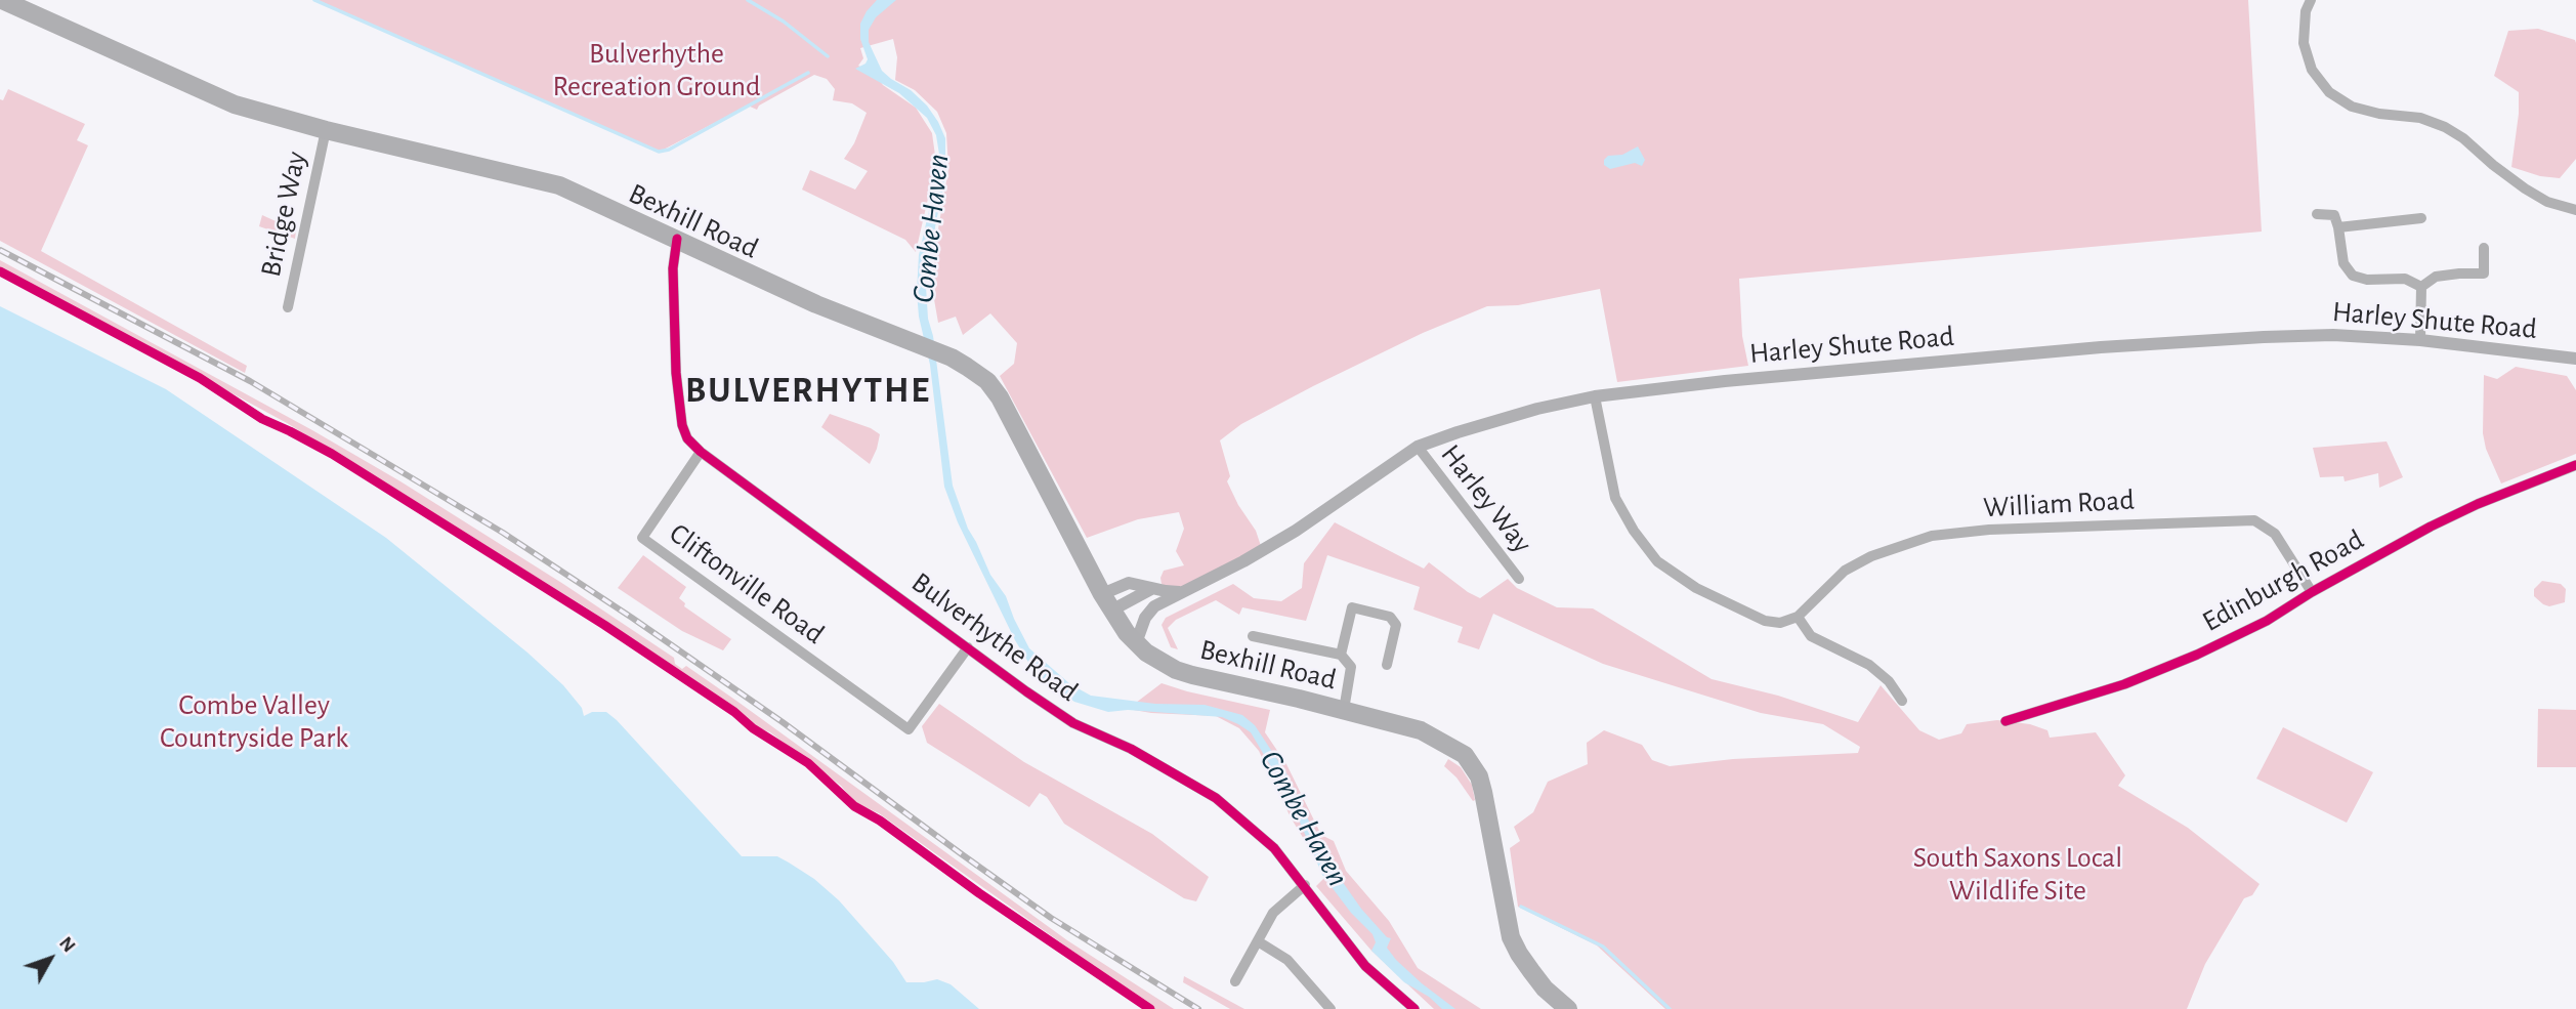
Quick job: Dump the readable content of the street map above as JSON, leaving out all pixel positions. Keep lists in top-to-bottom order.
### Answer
{
  "streets": {
    "highway": ["Bexhill Road"],
    "main road": ["Harley Shute Road"],
    "street": [
      "Bridge Way",
      "Harley Way",
      "William Road",
      "Edinburgh Road",
      "Cliftonville Road",
      "Bulverhythe Road"
    ]
  },
  "crossings": [
    ["Bridge Way", "Bexhill Road"],
    ["Bexhill Road", "Harley Shute Road"],
    ["Bexhill Road", "Bulverhythe Road"],
    ["Harley Shute Road", "Harley Way"],
    ["William Road", "Edinburgh Road"],
    ["Cliftonville Road", "Bulverhythe Road"]
  ],
  "districts": ["BULVERHYTHE"],
  "water": ["Combe Haven"],
  "parks": ["Bulverhythe Recreation Ground", "Combe Valley Countryside Park", "South Saxons Local Wildlife Site"],
  "north": "top right"
}
